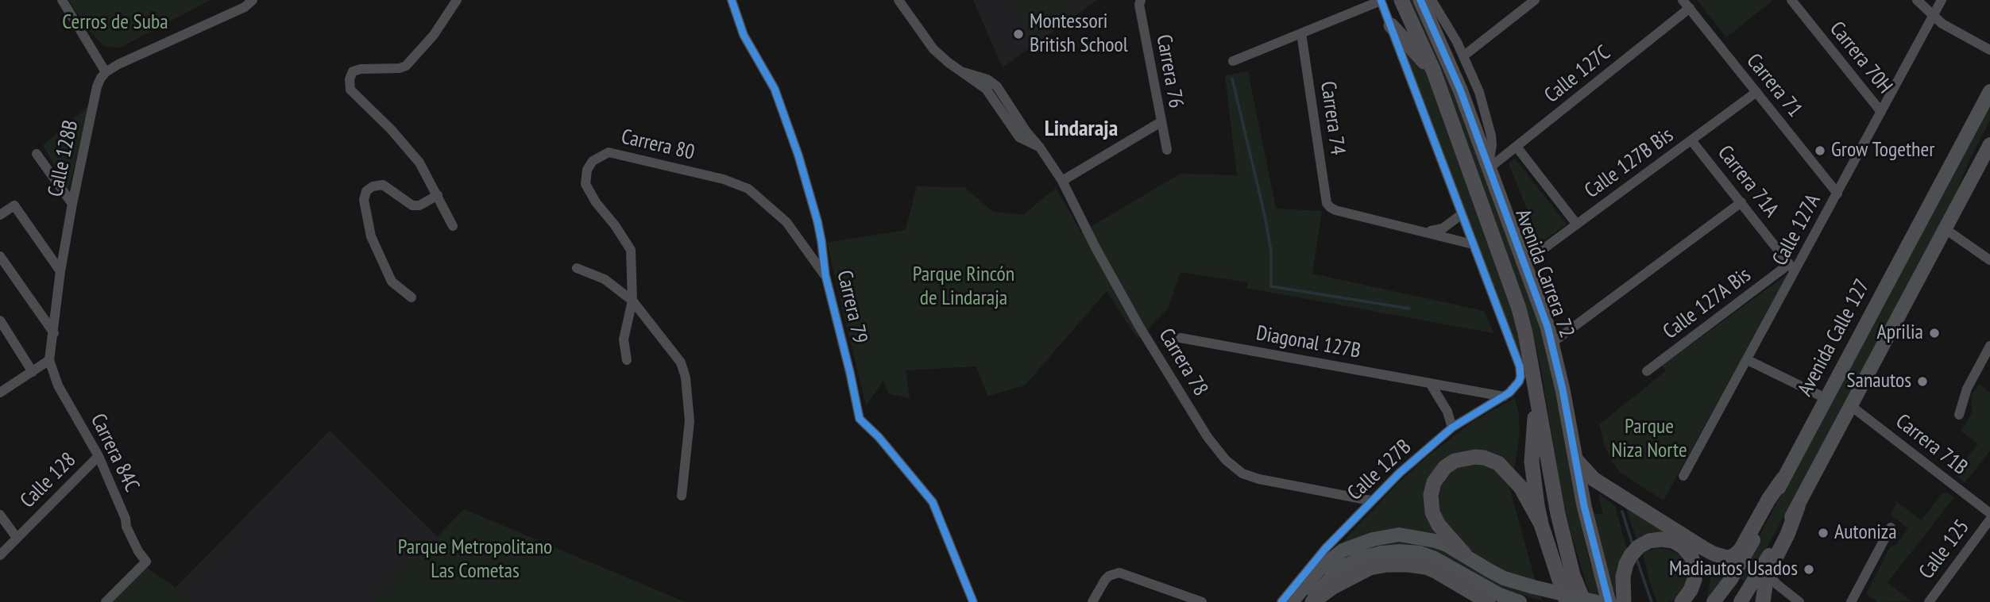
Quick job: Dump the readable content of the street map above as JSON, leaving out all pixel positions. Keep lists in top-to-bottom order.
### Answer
{
  "streets": {
    "highway": ["Avenida Carrera 72"],
    "main road": ["Avenida Calle 127"],
    "street": [
      "Carrera 70H",
      "Carrera 76",
      "Calle 127C",
      "Carrera 71",
      "Carrera 74",
      "Carrera 80",
      "Calle 128B",
      "Calle 127B Bis",
      "Carrera 71A",
      "Calle 127A",
      "Calle 127A Bis",
      "Carrera 79",
      "Diagonal 127B",
      "Carrera 78",
      "Carrera 71B",
      "Carrera 84C",
      "Calle 127B",
      "Calle 128",
      "Calle 125"
    ]
  },
  "crossings": [
    ["Carrera 70H", "Calle 127A"],
    ["Calle 127C", "Carrera 71"],
    ["Calle 127C", "Avenida Carrera 72"],
    ["Carrera 71", "Calle 127B Bis"],
    ["Carrera 71", "Calle 127A"],
    ["Carrera 80", "Carrera 79"],
    ["Calle 128B", "Carrera 84C"],
    ["Calle 127B Bis", "Carrera 71A"],
    ["Calle 127B Bis", "Avenida Carrera 72"],
    ["Carrera 71A", "Calle 127A"],
    ["Carrera 71A", "Calle 127A Bis"],
    ["Calle 127A", "Calle 127A Bis"],
    ["Diagonal 127B", "Calle 127B"],
    ["Carrera 78", "Calle 127B"],
    ["Carrera 84C", "Calle 128"]
  ],
  "districts": ["Lindaraja"],
  "parks": [
    "Cerros de Suba",
    "Parque Rincón de Lindaraja",
    "Parque Niza Norte",
    "Parque Metropolitano Las Cometas"
  ],
  "places": [
    "Montessori British School",
    "Grow Together",
    "Aprilia",
    "Sanautos",
    "Autoniza",
    "Madiautos Usados"
  ]
}
